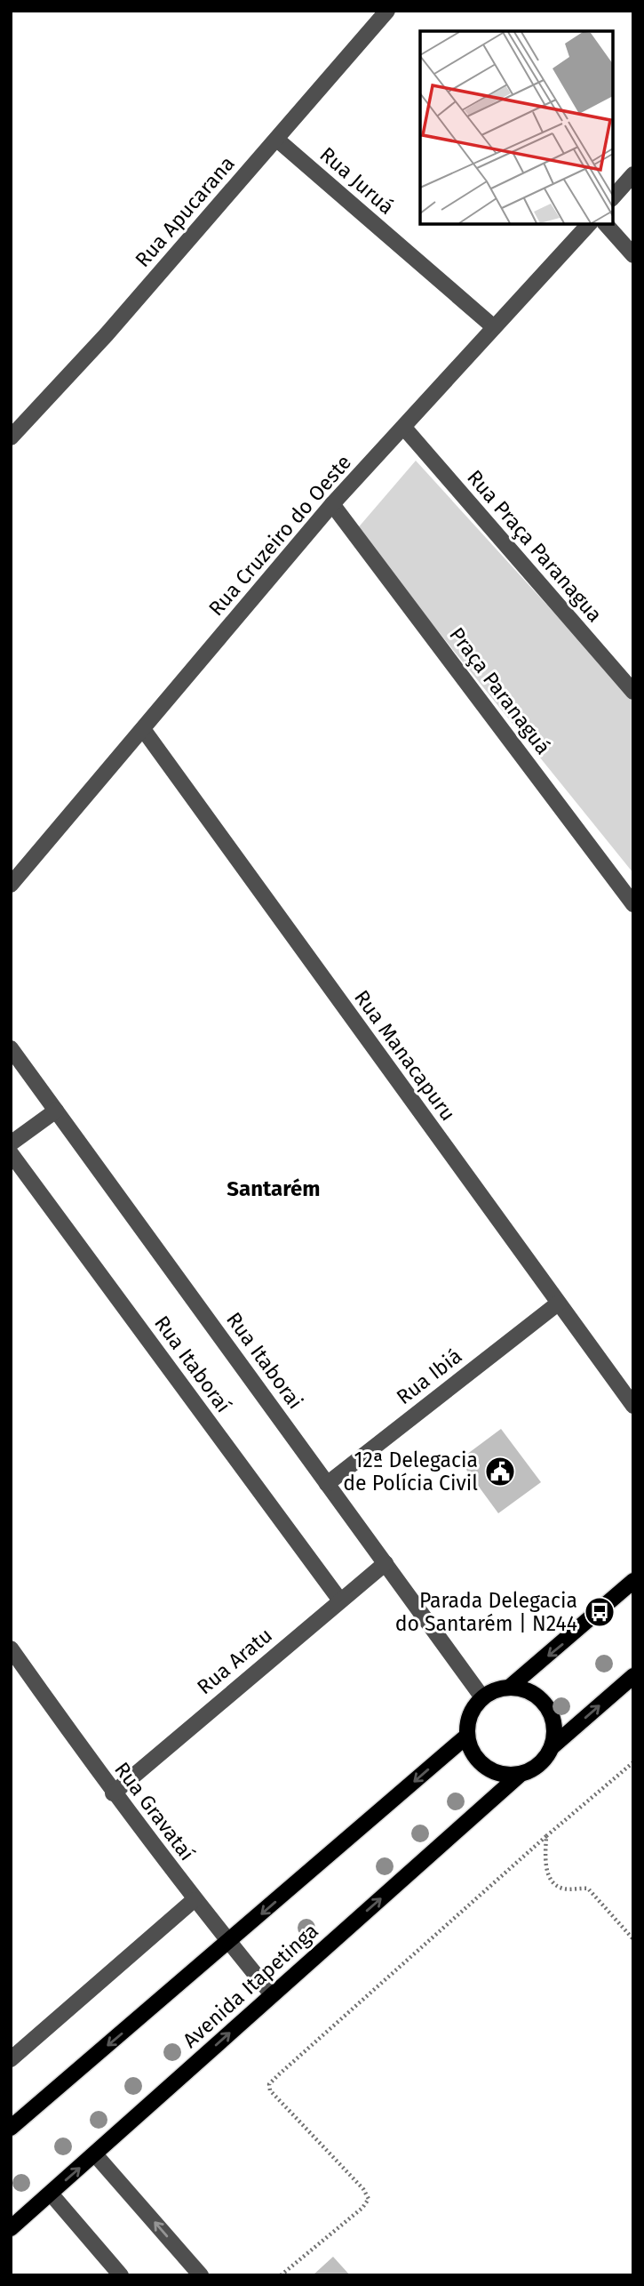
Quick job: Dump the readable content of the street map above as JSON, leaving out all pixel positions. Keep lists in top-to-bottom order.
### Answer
{
  "streets": {
    "main road": ["Avenida Itapetinga"],
    "street": [
      "Rua Juruá",
      "Rua Apucarana",
      "Rua Cruzeiro do Oeste",
      "Rua Praça Paranagua",
      "Praça Paranaguá",
      "Rua Manacapuru",
      "Rua Itaborai",
      "Rua Itaboraí",
      "Rua Ibiá",
      "Rua Aratu",
      "Rua Gravataí"
    ]
  },
  "crossings": [
    ["Rua Juruá", "Rua Apucarana"],
    ["Rua Juruá", "Rua Cruzeiro do Oeste"],
    ["Rua Cruzeiro do Oeste", "Rua Praça Paranagua"],
    ["Rua Cruzeiro do Oeste", "Praça Paranaguá"],
    ["Rua Cruzeiro do Oeste", "Rua Manacapuru"],
    ["Rua Manacapuru", "Rua Ibiá"],
    ["Rua Itaborai", "Rua Ibiá"],
    ["Rua Itaborai", "Rua Aratu"],
    ["Rua Itaborai", "Avenida Itapetinga"],
    ["Rua Itaboraí", "Rua Aratu"],
    ["Rua Aratu", "Rua Gravataí"],
    ["Rua Gravataí", "Avenida Itapetinga"]
  ],
  "districts": ["Santarém"],
  "places": {
    "public building": ["12ª Delegacia de Polícia Civil"],
    "bus stop": ["Parada Delegacia do Santarém | N244"]
  }
}
